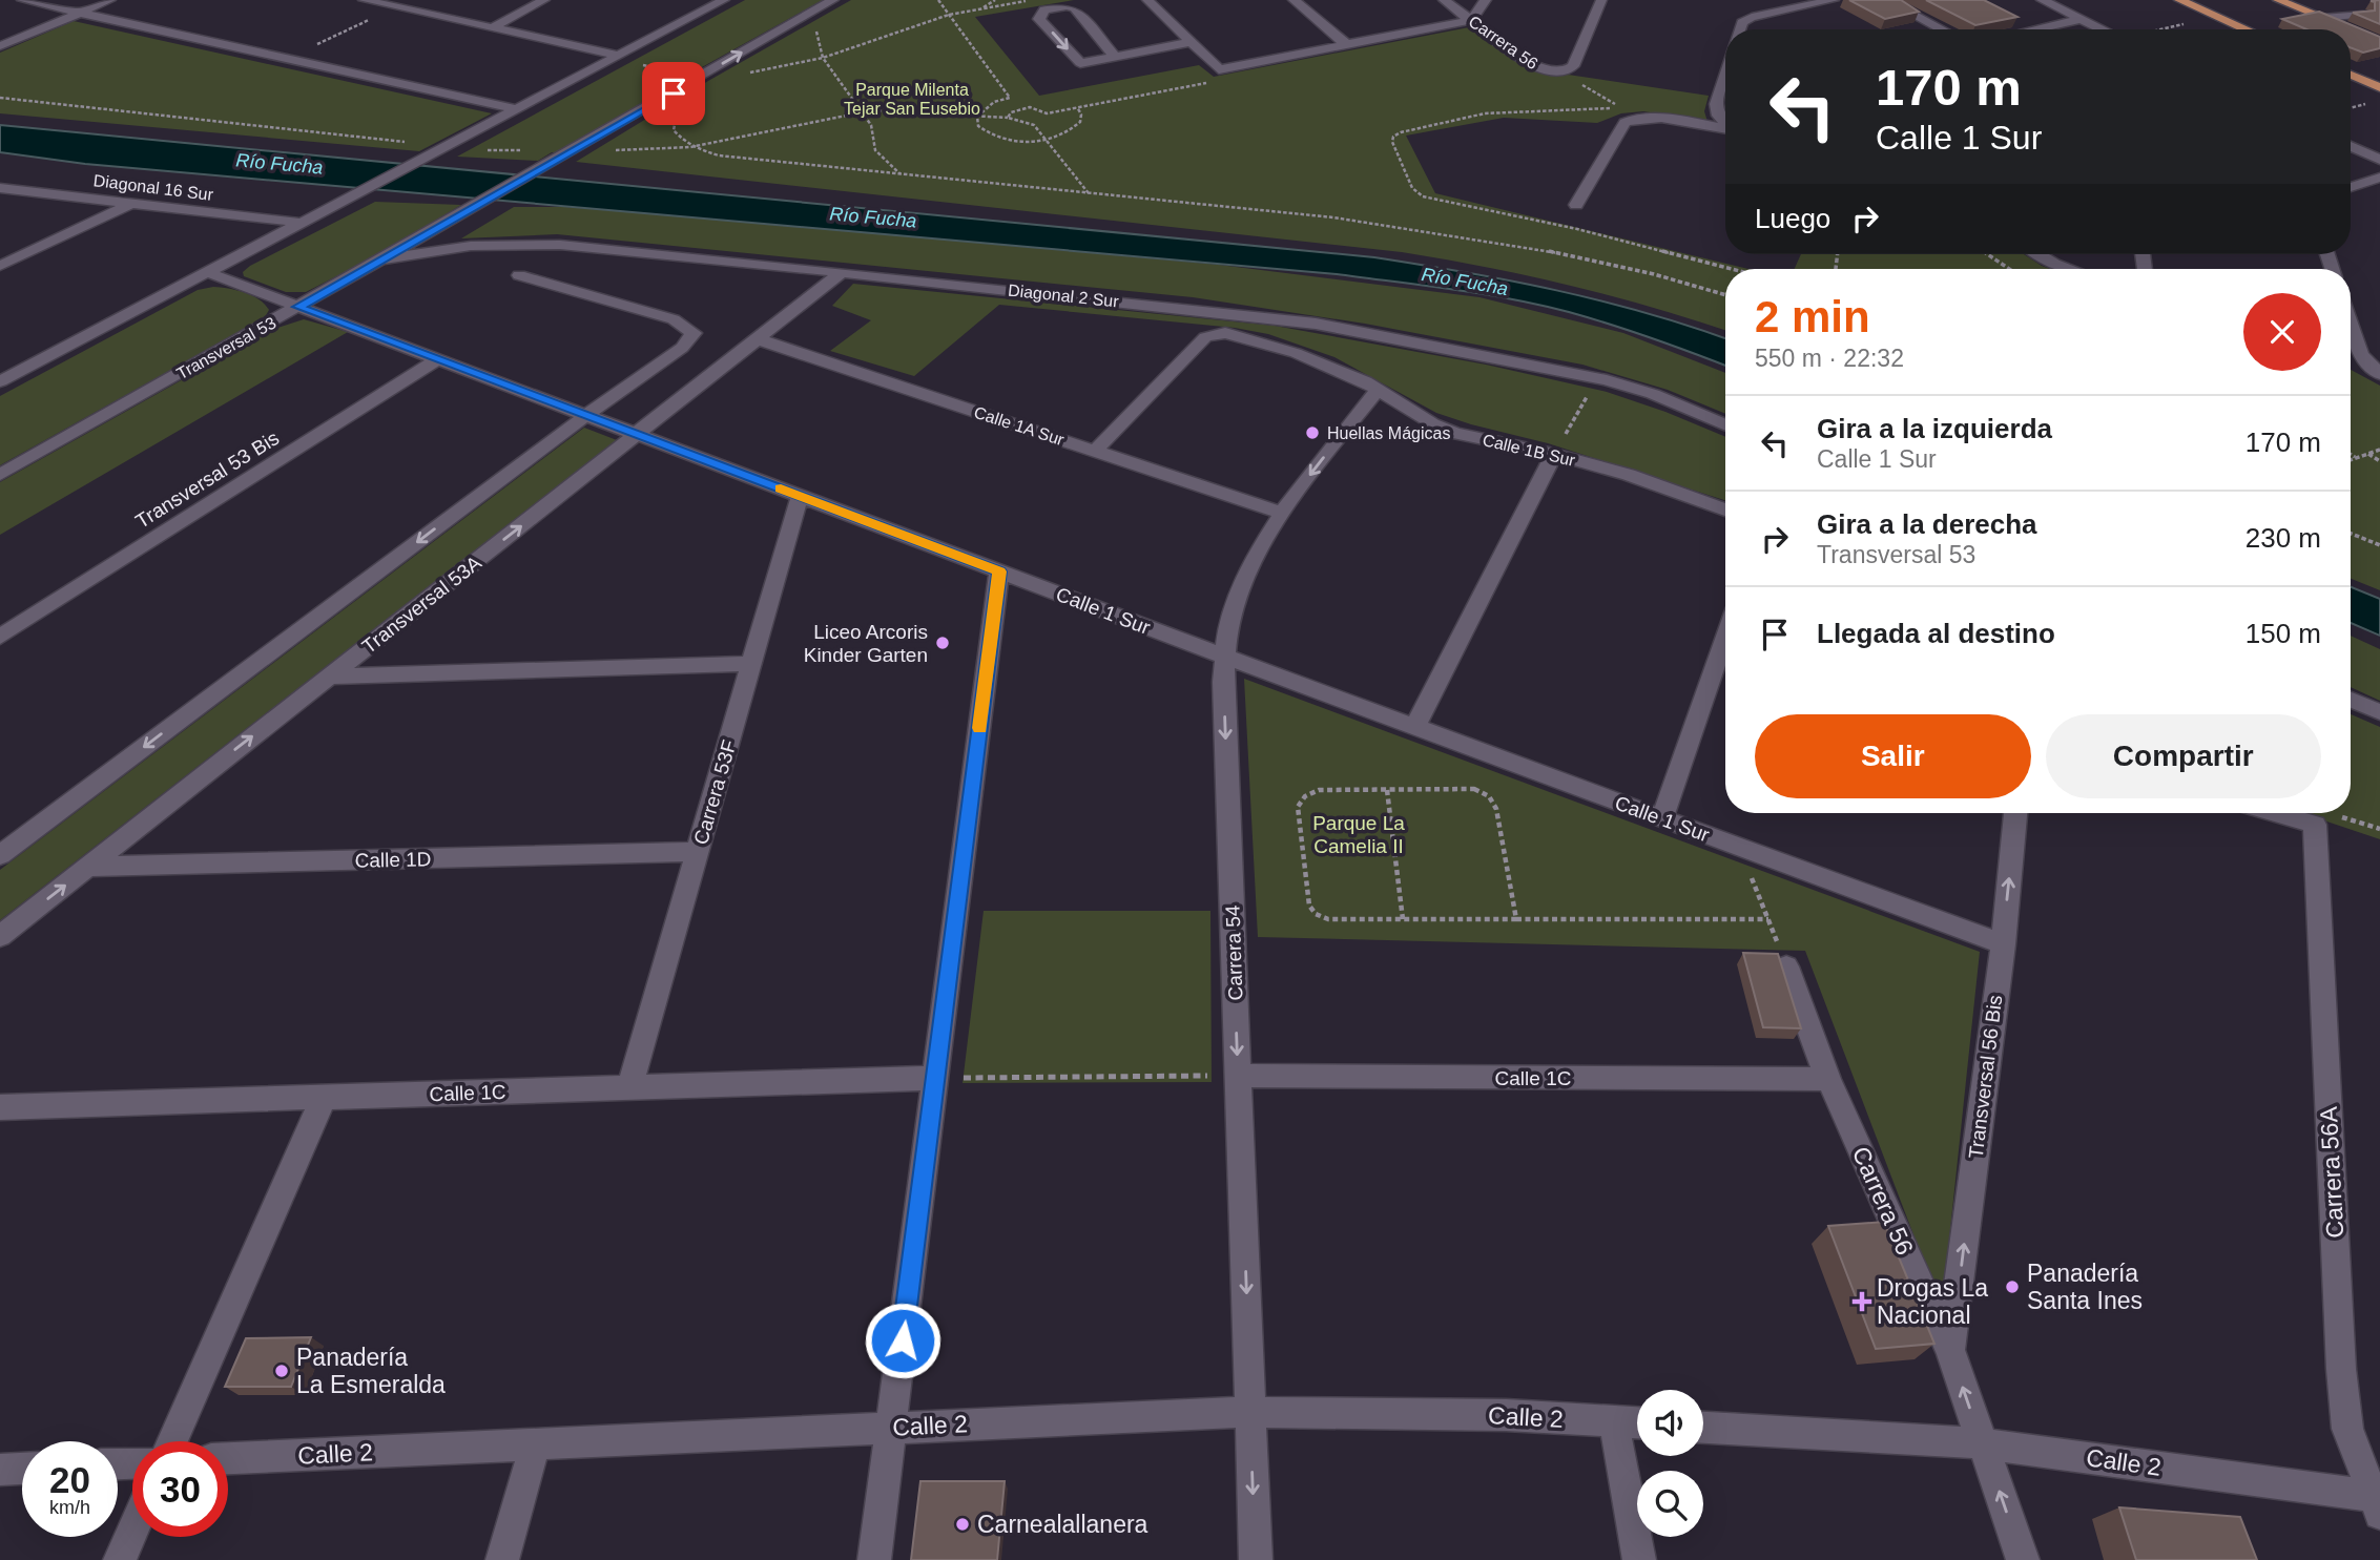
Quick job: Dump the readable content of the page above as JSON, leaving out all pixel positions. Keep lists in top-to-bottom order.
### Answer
{
  "streets": {
    "street": [
      "Carrera 56",
      "Diagonal 16 Sur",
      "Diagonal 2 Sur",
      "Transversal 53",
      "Calle 1A Sur",
      "Calle 1B Sur",
      "Transversal 53 Bis",
      "Transversal 53A",
      "Calle 1 Sur",
      "Carrera 53F",
      "Calle 1D",
      "Carrera 54",
      "Transversal 56 Bis",
      "Calle 1C",
      "Carrera 56A",
      "Calle 2"
    ]
  },
  "crossings": [
    ["Carrera 56", "Transversal 56 Bis"],
    ["Carrera 56", "Calle 1C"],
    ["Carrera 56", "Calle 2"],
    ["Diagonal 2 Sur", "Transversal 53"],
    ["Diagonal 2 Sur", "Transversal 53A"],
    ["Transversal 53", "Calle 1 Sur"],
    ["Calle 1A Sur", "Calle 1B Sur"],
    ["Calle 1A Sur", "Transversal 53A"],
    ["Calle 1A Sur", "Carrera 54"],
    ["Calle 1B Sur", "Carrera 54"],
    ["Transversal 53 Bis", "Calle 1 Sur"],
    ["Transversal 53A", "Calle 1 Sur"],
    ["Transversal 53A", "Calle 1D"],
    ["Calle 1 Sur", "Carrera 53F"],
    ["Calle 1 Sur", "Carrera 54"],
    ["Calle 1 Sur", "Transversal 56 Bis"],
    ["Carrera 53F", "Calle 1D"],
    ["Carrera 53F", "Calle 1C"],
    ["Carrera 54", "Calle 1C"],
    ["Carrera 54", "Calle 2"],
    ["Carrera 56A", "Calle 2"]
  ],
  "one_way": ["Carrera 54", "Transversal 56 Bis"],
  "water": ["Río Fucha"],
  "parks": ["Parque Milenta Tejar San Eusebio", "Parque La Camelia II"],
  "places": {
    "other": [
      "Huellas Mágicas",
      "Liceo Arcoris Kinder Garten",
      "Panadería Santa Ines",
      "Panadería La Esmeralda",
      "Carnealallanera"
    ],
    "health": ["Drogas La Nacional"]
  },
  "page": {
    "turn": ["170 m", "Calle 1 Sur"],
    "then": "Luego",
    "heading": ["2 min", "550 m · 22:32"],
    "list": [
      {
        "name": "Gira a la izquierda",
        "note": "Calle 1 Sur",
        "value": "170 m"
      },
      {
        "name": "Gira a la derecha",
        "note": "Transversal 53",
        "value": "230 m"
      },
      {
        "name": "Llegada al destino",
        "value": "150 m"
      }
    ],
    "buttons": ["Salir", "Compartir"],
    "speed": "20 km/h",
    "limit": "30"
  }
}
